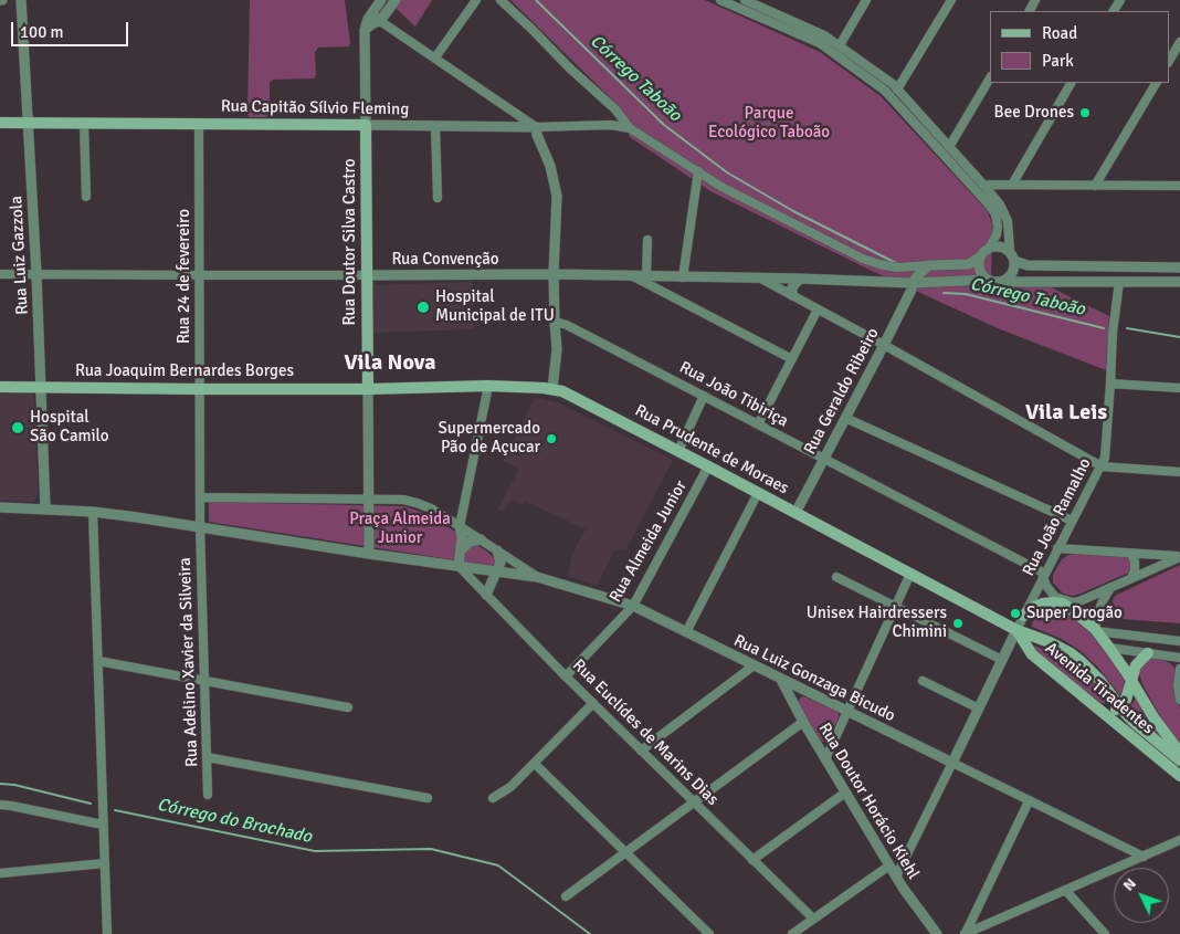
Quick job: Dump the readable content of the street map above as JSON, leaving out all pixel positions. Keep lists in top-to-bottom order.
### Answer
{
  "streets": {
    "main road": [
      "Rua Capitão Sílvio Fleming",
      "Rua Doutor Silva Castro",
      "Rua Joaquim Bernardes Borges",
      "Rua Prudente de Moraes",
      "Avenida Tiradentes"
    ],
    "street": [
      "Rua Luiz Gazzola",
      "Rua Convenção",
      "Rua 24 de fevereiro",
      "Rua Geraldo Ribeiro",
      "Rua João Tibiriça",
      "Rua João Ramalho",
      "Rua Almeida Junior",
      "Rua Adelino Xavier da Silveira",
      "Rua Luiz Gonzaga Bicudo",
      "Rua Euclídes de Marins Dias",
      "Rua Doutor Horácio Kiehl"
    ]
  },
  "crossings": [
    ["Rua Capitão Sílvio Fleming", "Rua Doutor Silva Castro"],
    ["Rua Capitão Sílvio Fleming", "Rua Luiz Gazzola"],
    ["Rua Capitão Sílvio Fleming", "Rua 24 de fevereiro"],
    ["Rua Doutor Silva Castro", "Rua Convenção"],
    ["Rua Doutor Silva Castro", "Rua Joaquim Bernardes Borges"],
    ["Rua Doutor Silva Castro", "Rua Prudente de Moraes"],
    ["Rua Doutor Silva Castro", "Rua Luiz Gonzaga Bicudo"],
    ["Rua Luiz Gazzola", "Rua Convenção"],
    ["Rua Luiz Gazzola", "Rua Joaquim Bernardes Borges"],
    ["Rua Luiz Gazzola", "Rua Luiz Gonzaga Bicudo"],
    ["Rua Convenção", "Rua 24 de fevereiro"],
    ["Rua Convenção", "Rua Geraldo Ribeiro"],
    ["Rua 24 de fevereiro", "Rua Joaquim Bernardes Borges"],
    ["Rua 24 de fevereiro", "Rua Adelino Xavier da Silveira"],
    ["Rua 24 de fevereiro", "Rua Luiz Gonzaga Bicudo"],
    ["Rua Joaquim Bernardes Borges", "Rua Prudente de Moraes"],
    ["Rua Geraldo Ribeiro", "Rua João Tibiriça"],
    ["Rua Geraldo Ribeiro", "Rua Prudente de Moraes"],
    ["Rua João Tibiriça", "Rua João Ramalho"],
    ["Rua Prudente de Moraes", "Rua João Ramalho"],
    ["Rua Prudente de Moraes", "Rua Almeida Junior"],
    ["Rua Prudente de Moraes", "Avenida Tiradentes"],
    ["Rua João Ramalho", "Avenida Tiradentes"],
    ["Rua Almeida Junior", "Rua Luiz Gonzaga Bicudo"],
    ["Rua Almeida Junior", "Rua Euclídes de Marins Dias"],
    ["Rua Adelino Xavier da Silveira", "Rua Luiz Gonzaga Bicudo"],
    ["Rua Luiz Gonzaga Bicudo", "Rua Euclídes de Marins Dias"],
    ["Rua Luiz Gonzaga Bicudo", "Rua Doutor Horácio Kiehl"]
  ],
  "districts": ["Vila Nova", "Vila Leis"],
  "water": ["Córrego Taboão", "Córrego do Brochado"],
  "parks": ["Parque Ecológico Taboão", "Praça Almeida Junior"],
  "places": [
    "Bee Drones",
    "Hospital Municipal de ITU",
    "Hospital São Camilo",
    "Supermercado Pão de Açucar",
    "Super Drogão",
    "Unisex Hairdressers Chimini"
  ],
  "legend": ["Road", "Park"],
  "scale_bar": "100 m",
  "north": "top left"
}
